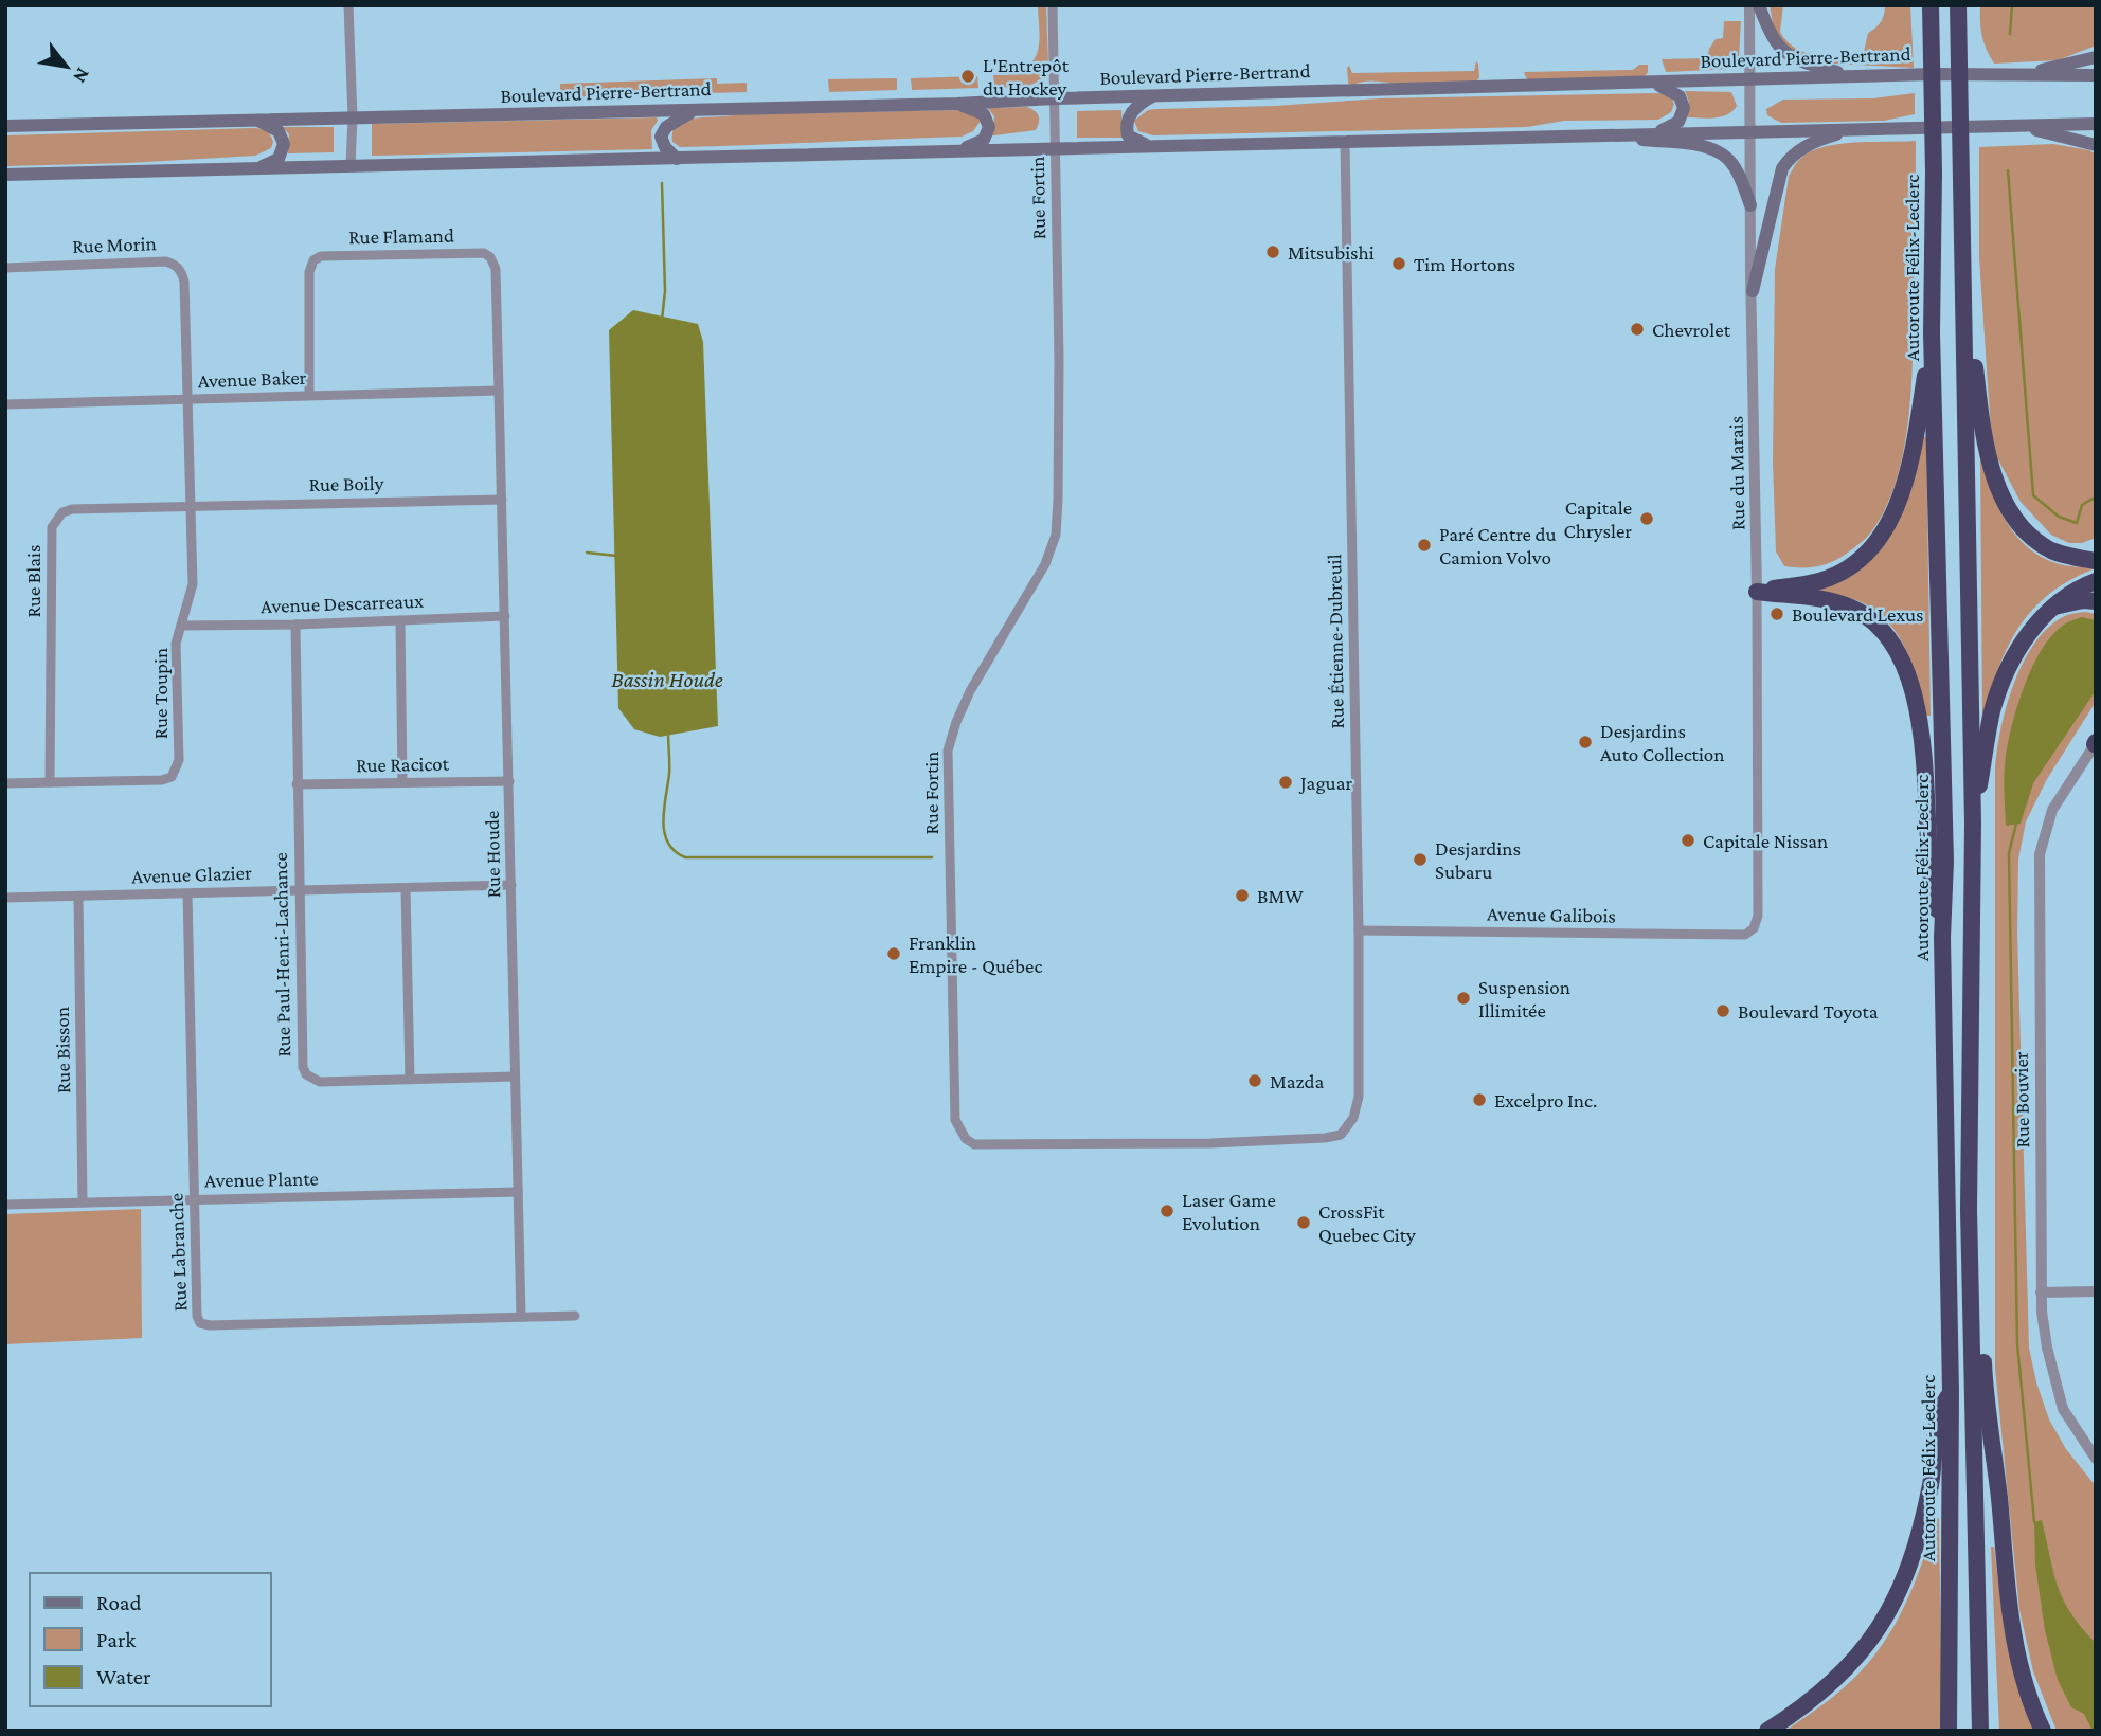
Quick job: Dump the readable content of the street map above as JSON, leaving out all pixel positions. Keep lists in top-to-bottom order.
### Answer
{
  "streets": {
    "highway": ["Autoroute Félix-Leclerc"],
    "main road": ["Boulevard Pierre-Bertrand"],
    "street": [
      "Rue Fortin",
      "Rue Flamand",
      "Rue Morin",
      "Avenue Baker",
      "Rue du Marais",
      "Rue Boily",
      "Rue Blais",
      "Avenue Descarreaux",
      "Rue Étienne-Dubreuil",
      "Rue Toupin",
      "Rue Racicot",
      "Rue Houde",
      "Avenue Glazier",
      "Avenue Galibois",
      "Rue Paul-Henri-Lachance",
      "Rue Bisson",
      "Rue Bouvier",
      "Avenue Plante",
      "Rue Labranche"
    ]
  },
  "crossings": [
    ["Boulevard Pierre-Bertrand", "Rue Fortin"],
    ["Boulevard Pierre-Bertrand", "Rue du Marais"],
    ["Rue Fortin", "Rue Étienne-Dubreuil"],
    ["Rue Flamand", "Avenue Baker"],
    ["Rue Flamand", "Rue Houde"],
    ["Rue Morin", "Avenue Baker"],
    ["Rue Morin", "Rue Toupin"],
    ["Avenue Baker", "Rue Toupin"],
    ["Avenue Baker", "Rue Houde"],
    ["Rue du Marais", "Avenue Galibois"],
    ["Rue Boily", "Rue Blais"],
    ["Rue Boily", "Rue Toupin"],
    ["Rue Boily", "Rue Houde"],
    ["Rue Blais", "Rue Toupin"],
    ["Avenue Descarreaux", "Rue Toupin"],
    ["Avenue Descarreaux", "Rue Houde"],
    ["Avenue Descarreaux", "Rue Paul-Henri-Lachance"],
    ["Rue Étienne-Dubreuil", "Avenue Galibois"],
    ["Rue Racicot", "Rue Houde"],
    ["Rue Racicot", "Rue Paul-Henri-Lachance"],
    ["Rue Houde", "Avenue Glazier"],
    ["Rue Houde", "Rue Paul-Henri-Lachance"],
    ["Rue Houde", "Avenue Plante"],
    ["Rue Houde", "Rue Labranche"],
    ["Avenue Glazier", "Rue Paul-Henri-Lachance"],
    ["Avenue Glazier", "Rue Bisson"],
    ["Avenue Glazier", "Rue Labranche"],
    ["Rue Bisson", "Avenue Plante"],
    ["Avenue Plante", "Rue Labranche"]
  ],
  "water": ["Bassin Houde"],
  "places": [
    "L'Entrepôt du Hockey",
    "Mitsubishi",
    "Tim Hortons",
    "Chevrolet",
    "Capitale Chrysler",
    "Paré Centre du Camion Volvo",
    "Boulevard Lexus",
    "Desjardins Auto Collection",
    "Jaguar",
    "Capitale Nissan",
    "Desjardins Subaru",
    "BMW",
    "Franklin Empire - Québec",
    "Suspension Illimitée",
    "Boulevard Toyota",
    "Mazda",
    "Excelpro Inc.",
    "Laser Game Evolution",
    "CrossFit Quebec City"
  ],
  "legend": ["Road", "Park", "Water"],
  "north": "bottom right"
}
